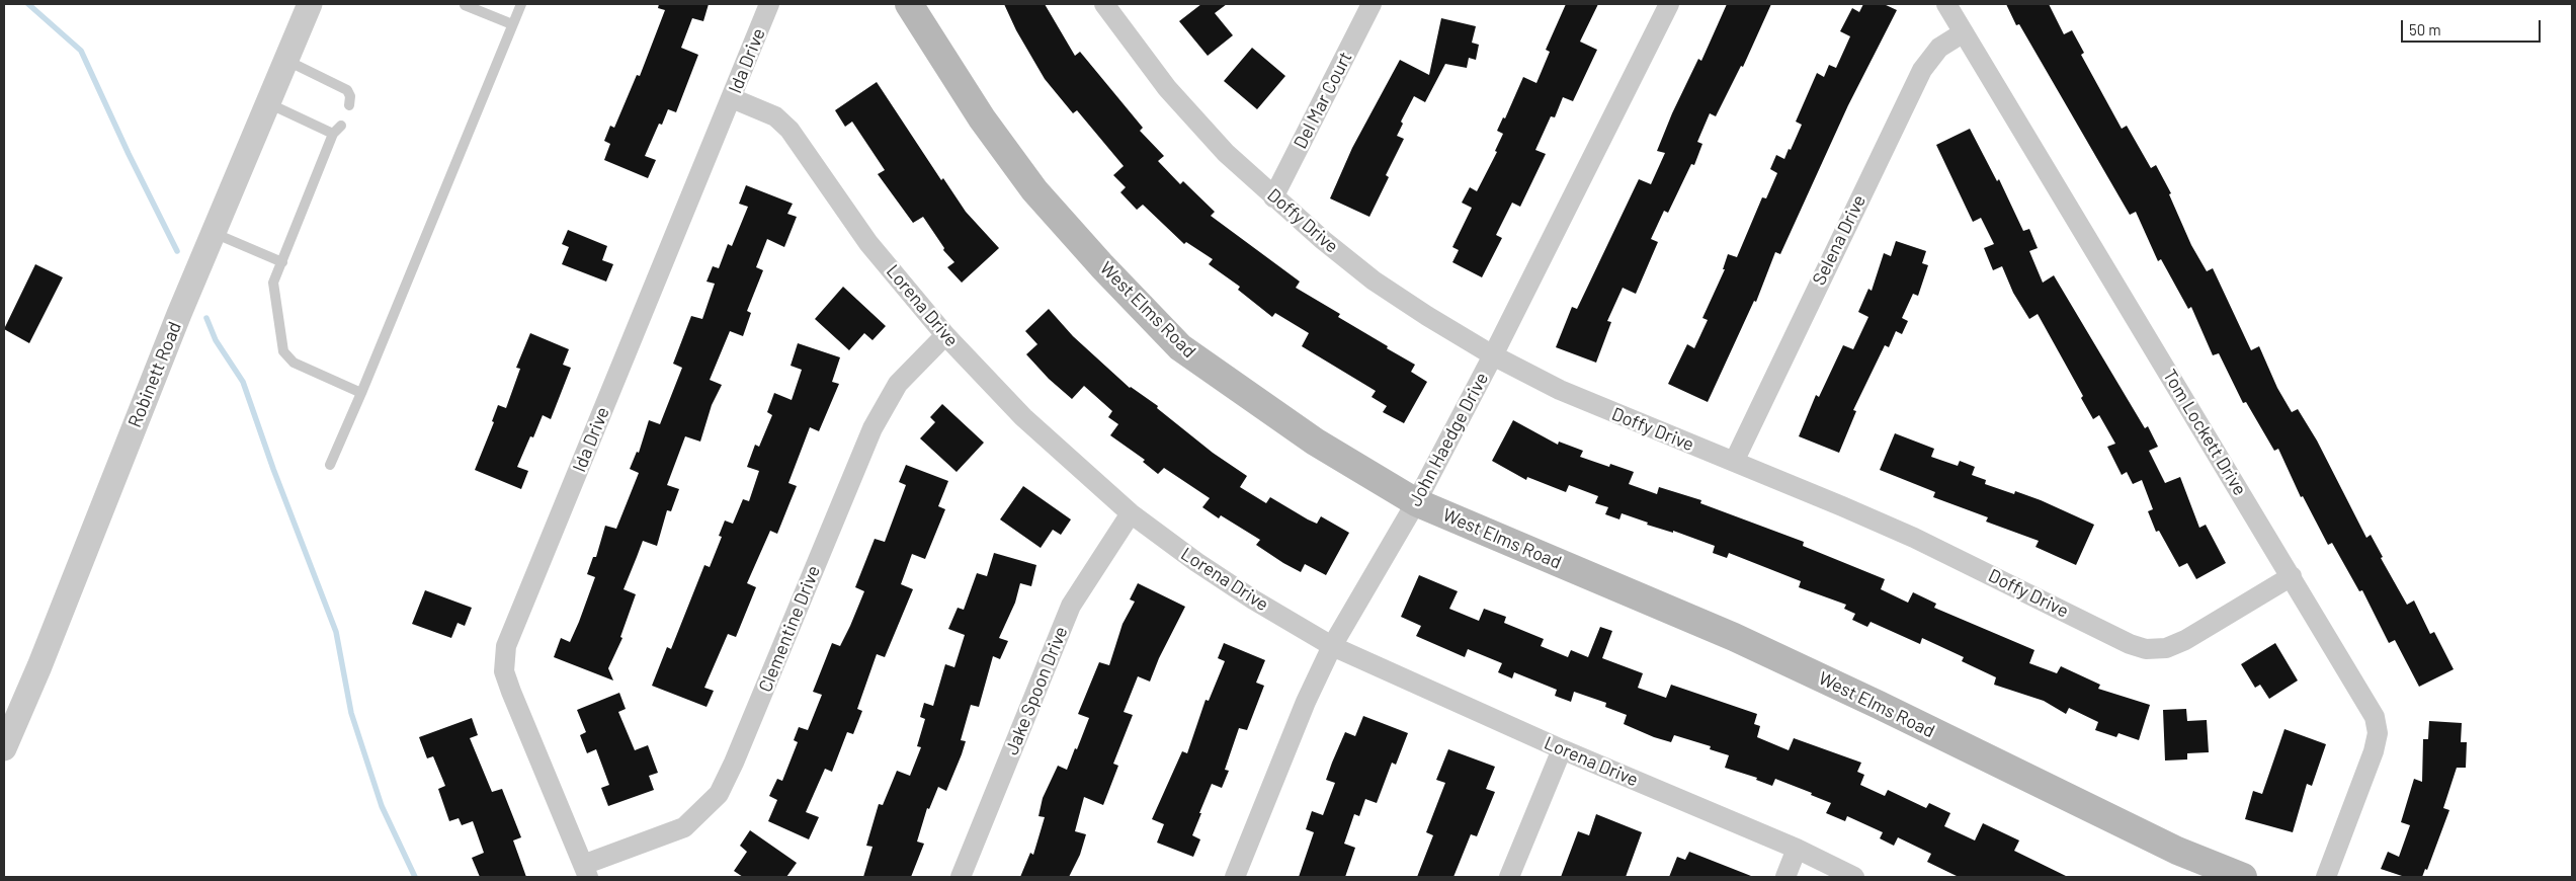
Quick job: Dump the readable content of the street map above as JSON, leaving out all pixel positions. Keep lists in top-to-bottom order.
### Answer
{
  "streets": {
    "main road": ["West Elms Road"],
    "street": [
      "Ida Drive",
      "Del Mar Court",
      "Doffy Drive",
      "Selena Drive",
      "Lorena Drive",
      "Robinett Road",
      "Tom Lockett Drive",
      "John Haedge Drive",
      "Clementine Drive",
      "Jake Spoon Drive"
    ]
  },
  "crossings": [
    ["Ida Drive", "Lorena Drive"],
    ["Ida Drive", "Clementine Drive"],
    ["Del Mar Court", "Doffy Drive"],
    ["Doffy Drive", "Selena Drive"],
    ["Doffy Drive", "Tom Lockett Drive"],
    ["Doffy Drive", "John Haedge Drive"],
    ["Selena Drive", "Tom Lockett Drive"],
    ["Lorena Drive", "John Haedge Drive"],
    ["Lorena Drive", "Clementine Drive"],
    ["Lorena Drive", "Jake Spoon Drive"],
    ["West Elms Road", "John Haedge Drive"]
  ],
  "scale_bar": "50 m"
}
